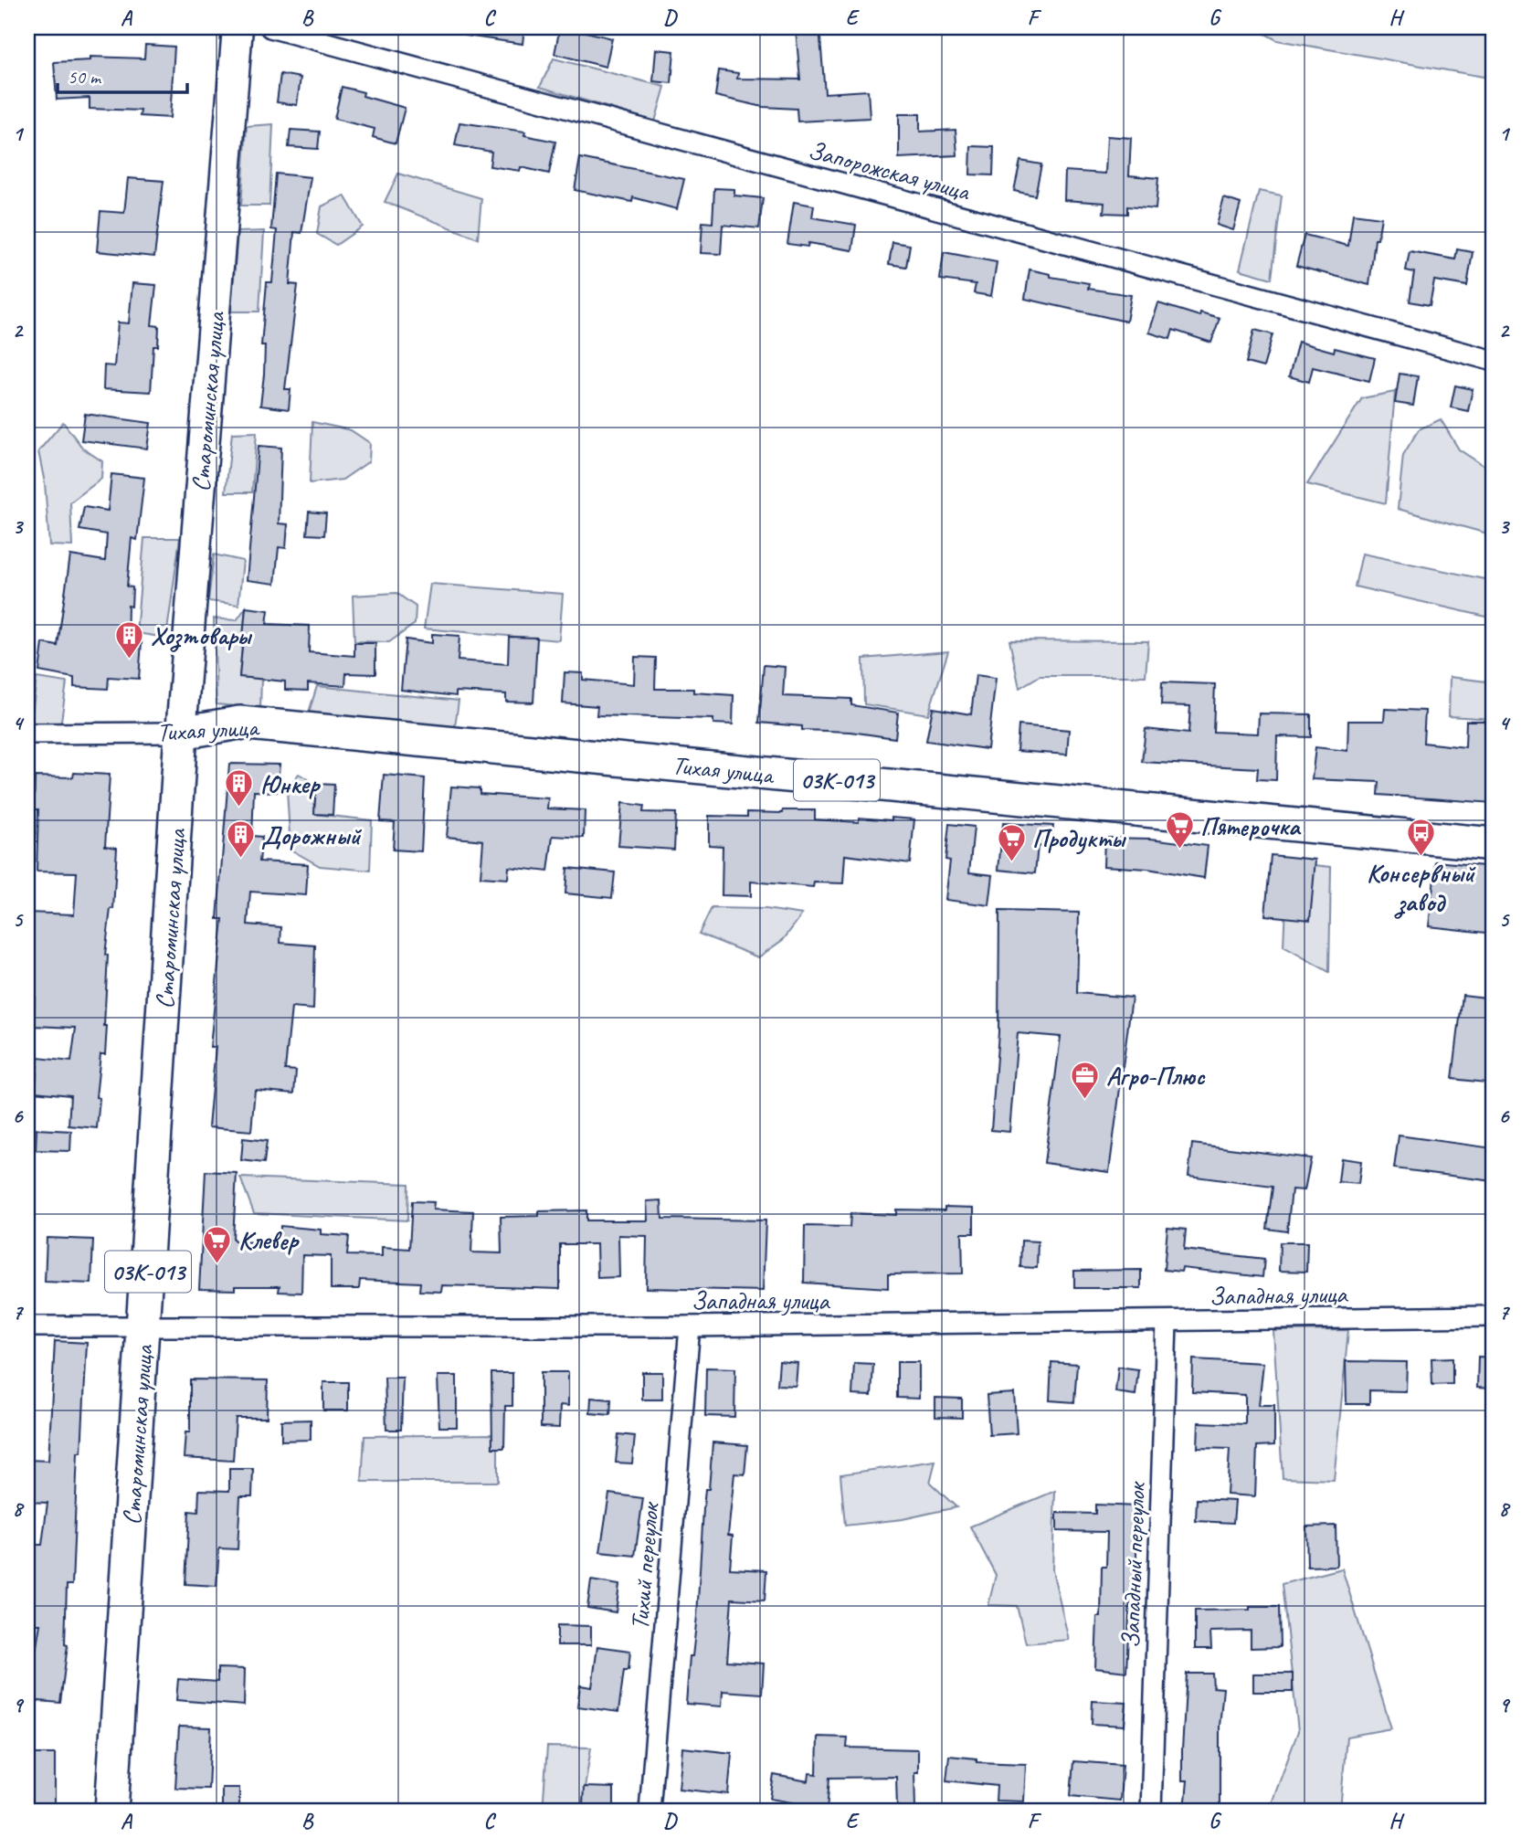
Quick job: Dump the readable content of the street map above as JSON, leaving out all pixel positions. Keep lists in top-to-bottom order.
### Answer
{
  "streets": {
    "main road": ["Староминская улица", "Тихая улица", "03К-013"],
    "street": [
      "Запорожская улица",
      "Западная улица",
      "Западный переулок",
      "Тихий переулок"
    ]
  },
  "crossings": [
    ["Староминская улица", "Тихая улица"],
    ["Староминская улица", "Западная улица"],
    ["Западная улица", "Западный переулок"],
    ["Западная улица", "Тихий переулок"]
  ],
  "places": {
    "building": ["Хозтовары", "Юнкер", "Дорожный"],
    "supermarket": ["Пятерочка", "Продукты", "Клевер"],
    "bus stop": ["Консервный завод"],
    "office": ["Агро-Плюс"]
  },
  "scale_bar": "50 m",
  "grid": {
    "columns": [
      "A",
      "B",
      "C",
      "D",
      "E",
      "F",
      "G",
      "H"
    ],
    "rows": [
      "1",
      "2",
      "3",
      "4",
      "5",
      "6",
      "7",
      "8",
      "9"
    ]
  }
}
